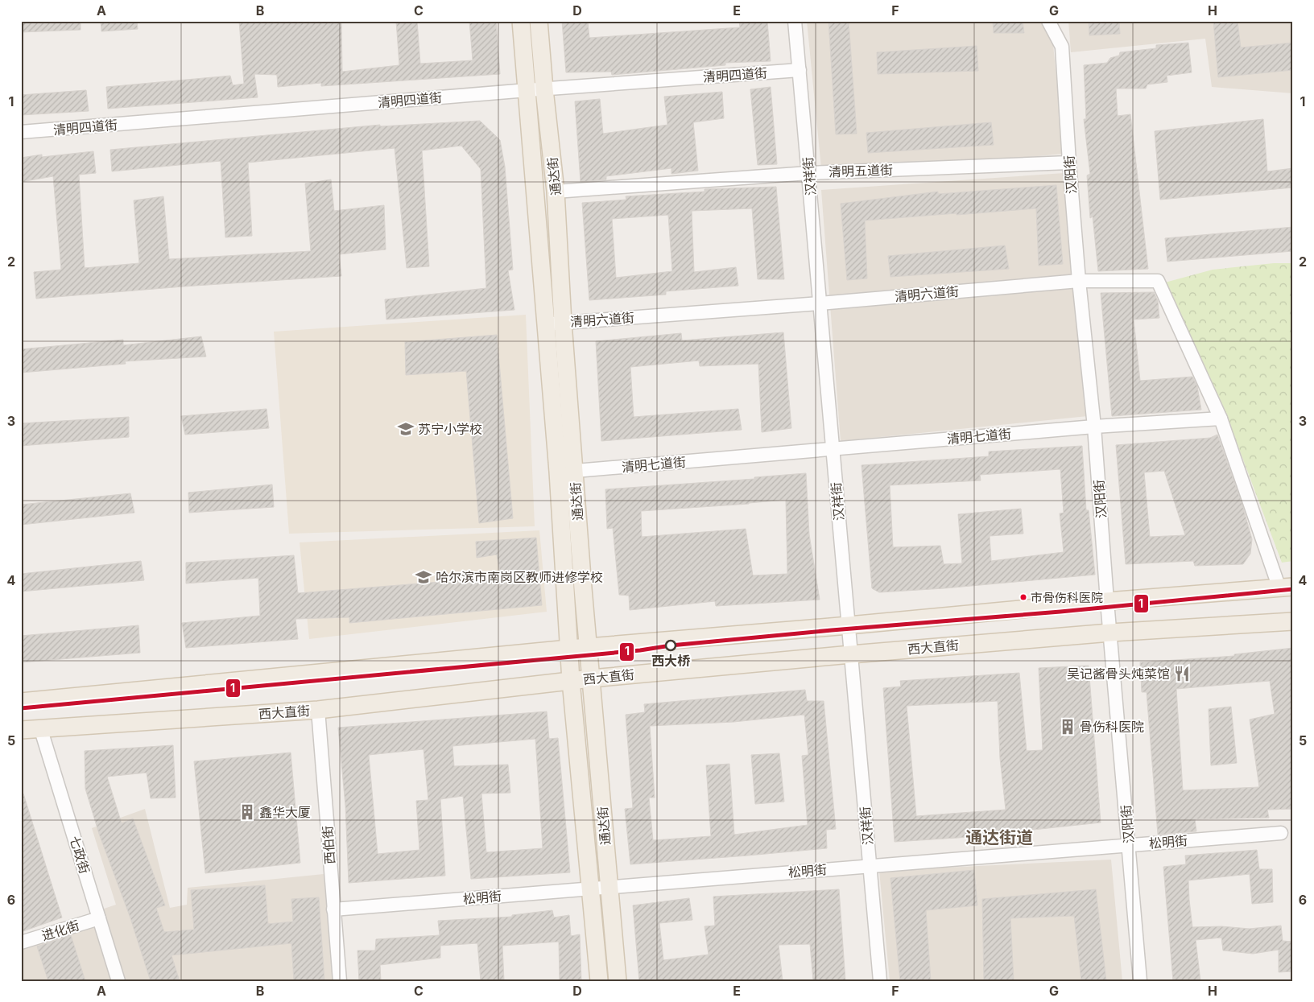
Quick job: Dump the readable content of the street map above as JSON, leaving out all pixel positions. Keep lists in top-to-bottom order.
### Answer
{
  "streets": {
    "main road": ["通达街", "西大直街"],
    "street": [
      "清明四道街",
      "清明五道街",
      "汉阳街",
      "汉祥街",
      "清明六道街",
      "清明七道街",
      "松明街",
      "西伯街",
      "七政街",
      "进化街"
    ]
  },
  "crossings": [
    ["清明四道街", "通达街"],
    ["清明四道街", "汉祥街"],
    ["清明五道街", "汉阳街"],
    ["清明五道街", "通达街"],
    ["清明五道街", "汉祥街"],
    ["汉阳街", "清明六道街"],
    ["汉阳街", "清明七道街"],
    ["汉阳街", "西大直街"],
    ["汉阳街", "松明街"],
    ["通达街", "清明六道街"],
    ["通达街", "清明七道街"],
    ["通达街", "西大直街"],
    ["通达街", "松明街"],
    ["汉祥街", "清明六道街"],
    ["汉祥街", "清明七道街"],
    ["汉祥街", "西大直街"],
    ["汉祥街", "松明街"],
    ["清明六道街", "清明七道街"],
    ["西大直街", "西伯街"],
    ["西大直街", "七政街"],
    ["松明街", "西伯街"],
    ["七政街", "进化街"]
  ],
  "districts": ["通达街道"],
  "places": {
    "school or university": ["苏宁小学校", "哈尔滨市南岗区教师进修学校"],
    "other": ["市骨伤科医院", "西大桥"],
    "restaurant": ["吴记酱骨头炖菜馆"],
    "building": ["骨伤科医院", "鑫华大厦"]
  },
  "lines": ["transit line 1"],
  "grid": {
    "columns": [
      "A",
      "B",
      "C",
      "D",
      "E",
      "F",
      "G",
      "H"
    ],
    "rows": [
      "1",
      "2",
      "3",
      "4",
      "5",
      "6"
    ]
  }
}
